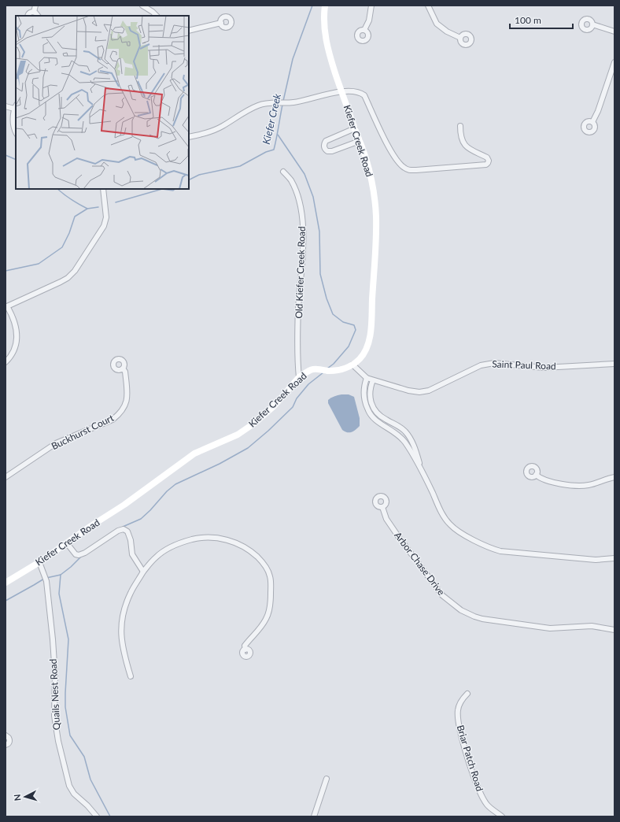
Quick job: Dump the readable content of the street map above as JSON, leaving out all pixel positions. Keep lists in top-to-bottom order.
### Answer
{
  "streets": {
    "street": [
      "Kiefer Creek Road",
      "Old Kiefer Creek Road",
      "Saint Paul Road",
      "Buckhurst Court",
      "Arbor Chase Drive",
      "Quails Nest Road",
      "Briar Patch Road"
    ]
  },
  "crossings": [
    ["Kiefer Creek Road", "Old Kiefer Creek Road"],
    ["Kiefer Creek Road", "Saint Paul Road"],
    ["Kiefer Creek Road", "Quails Nest Road"]
  ],
  "water": ["Kiefer Creek"],
  "scale_bar": "100 m",
  "north": "left"
}
